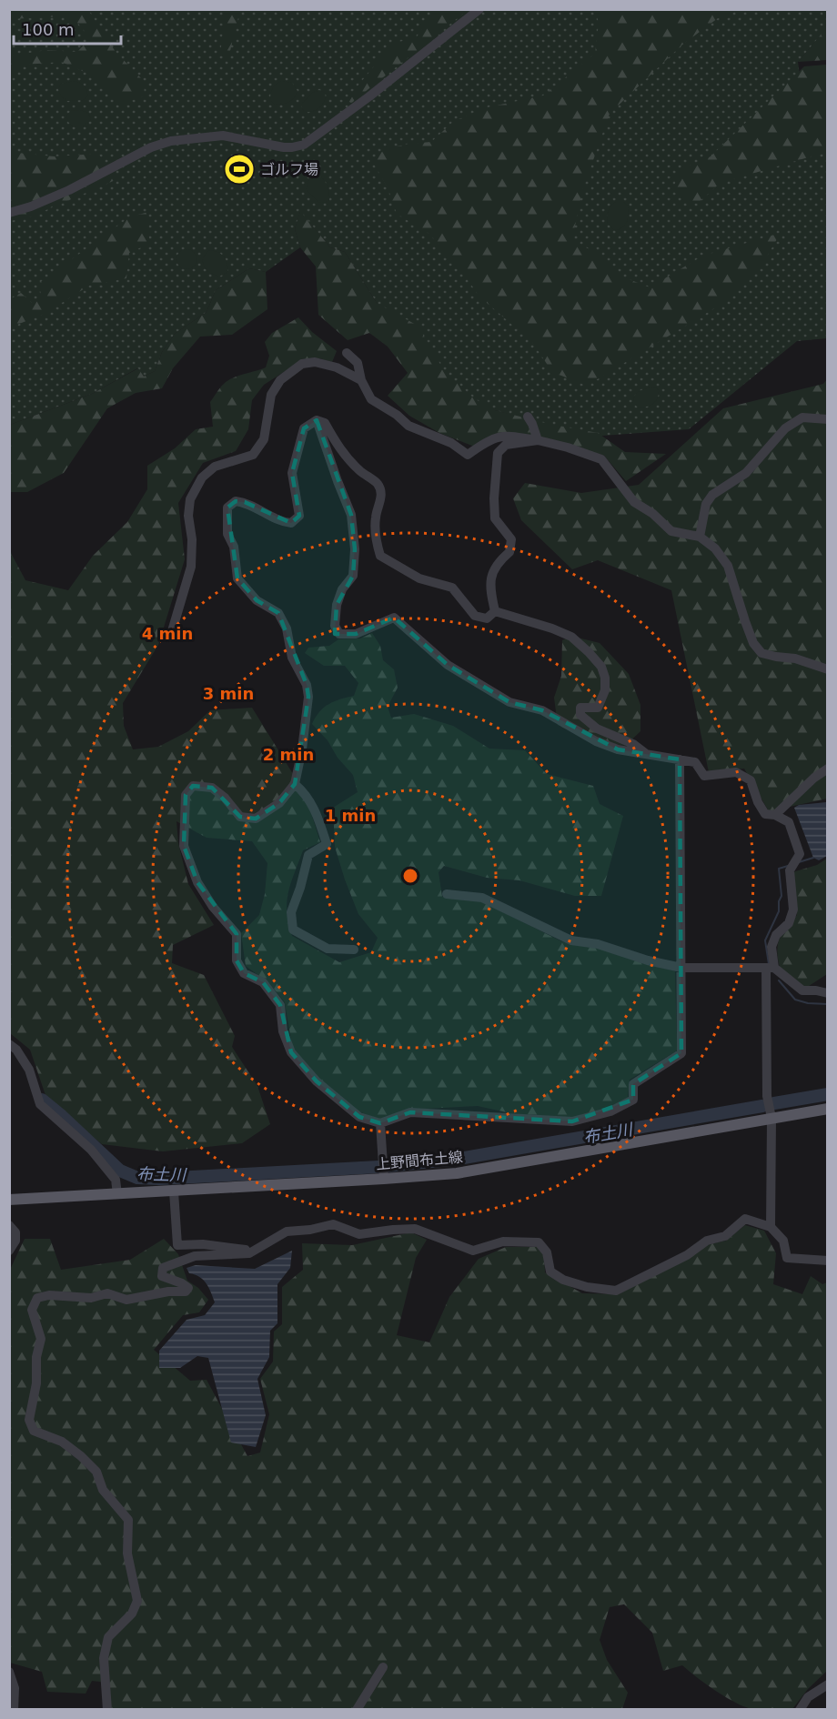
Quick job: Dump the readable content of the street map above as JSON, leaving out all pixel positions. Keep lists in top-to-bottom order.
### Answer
{
  "streets": {
    "main road": ["上野間布土線"]
  },
  "water": ["布土川"],
  "places": {
    "sports": ["ゴルフ場"]
  },
  "scale_bar": "100 m",
  "rings": [
    "4 min",
    "3 min",
    "2 min",
    "1 min"
  ]
}
